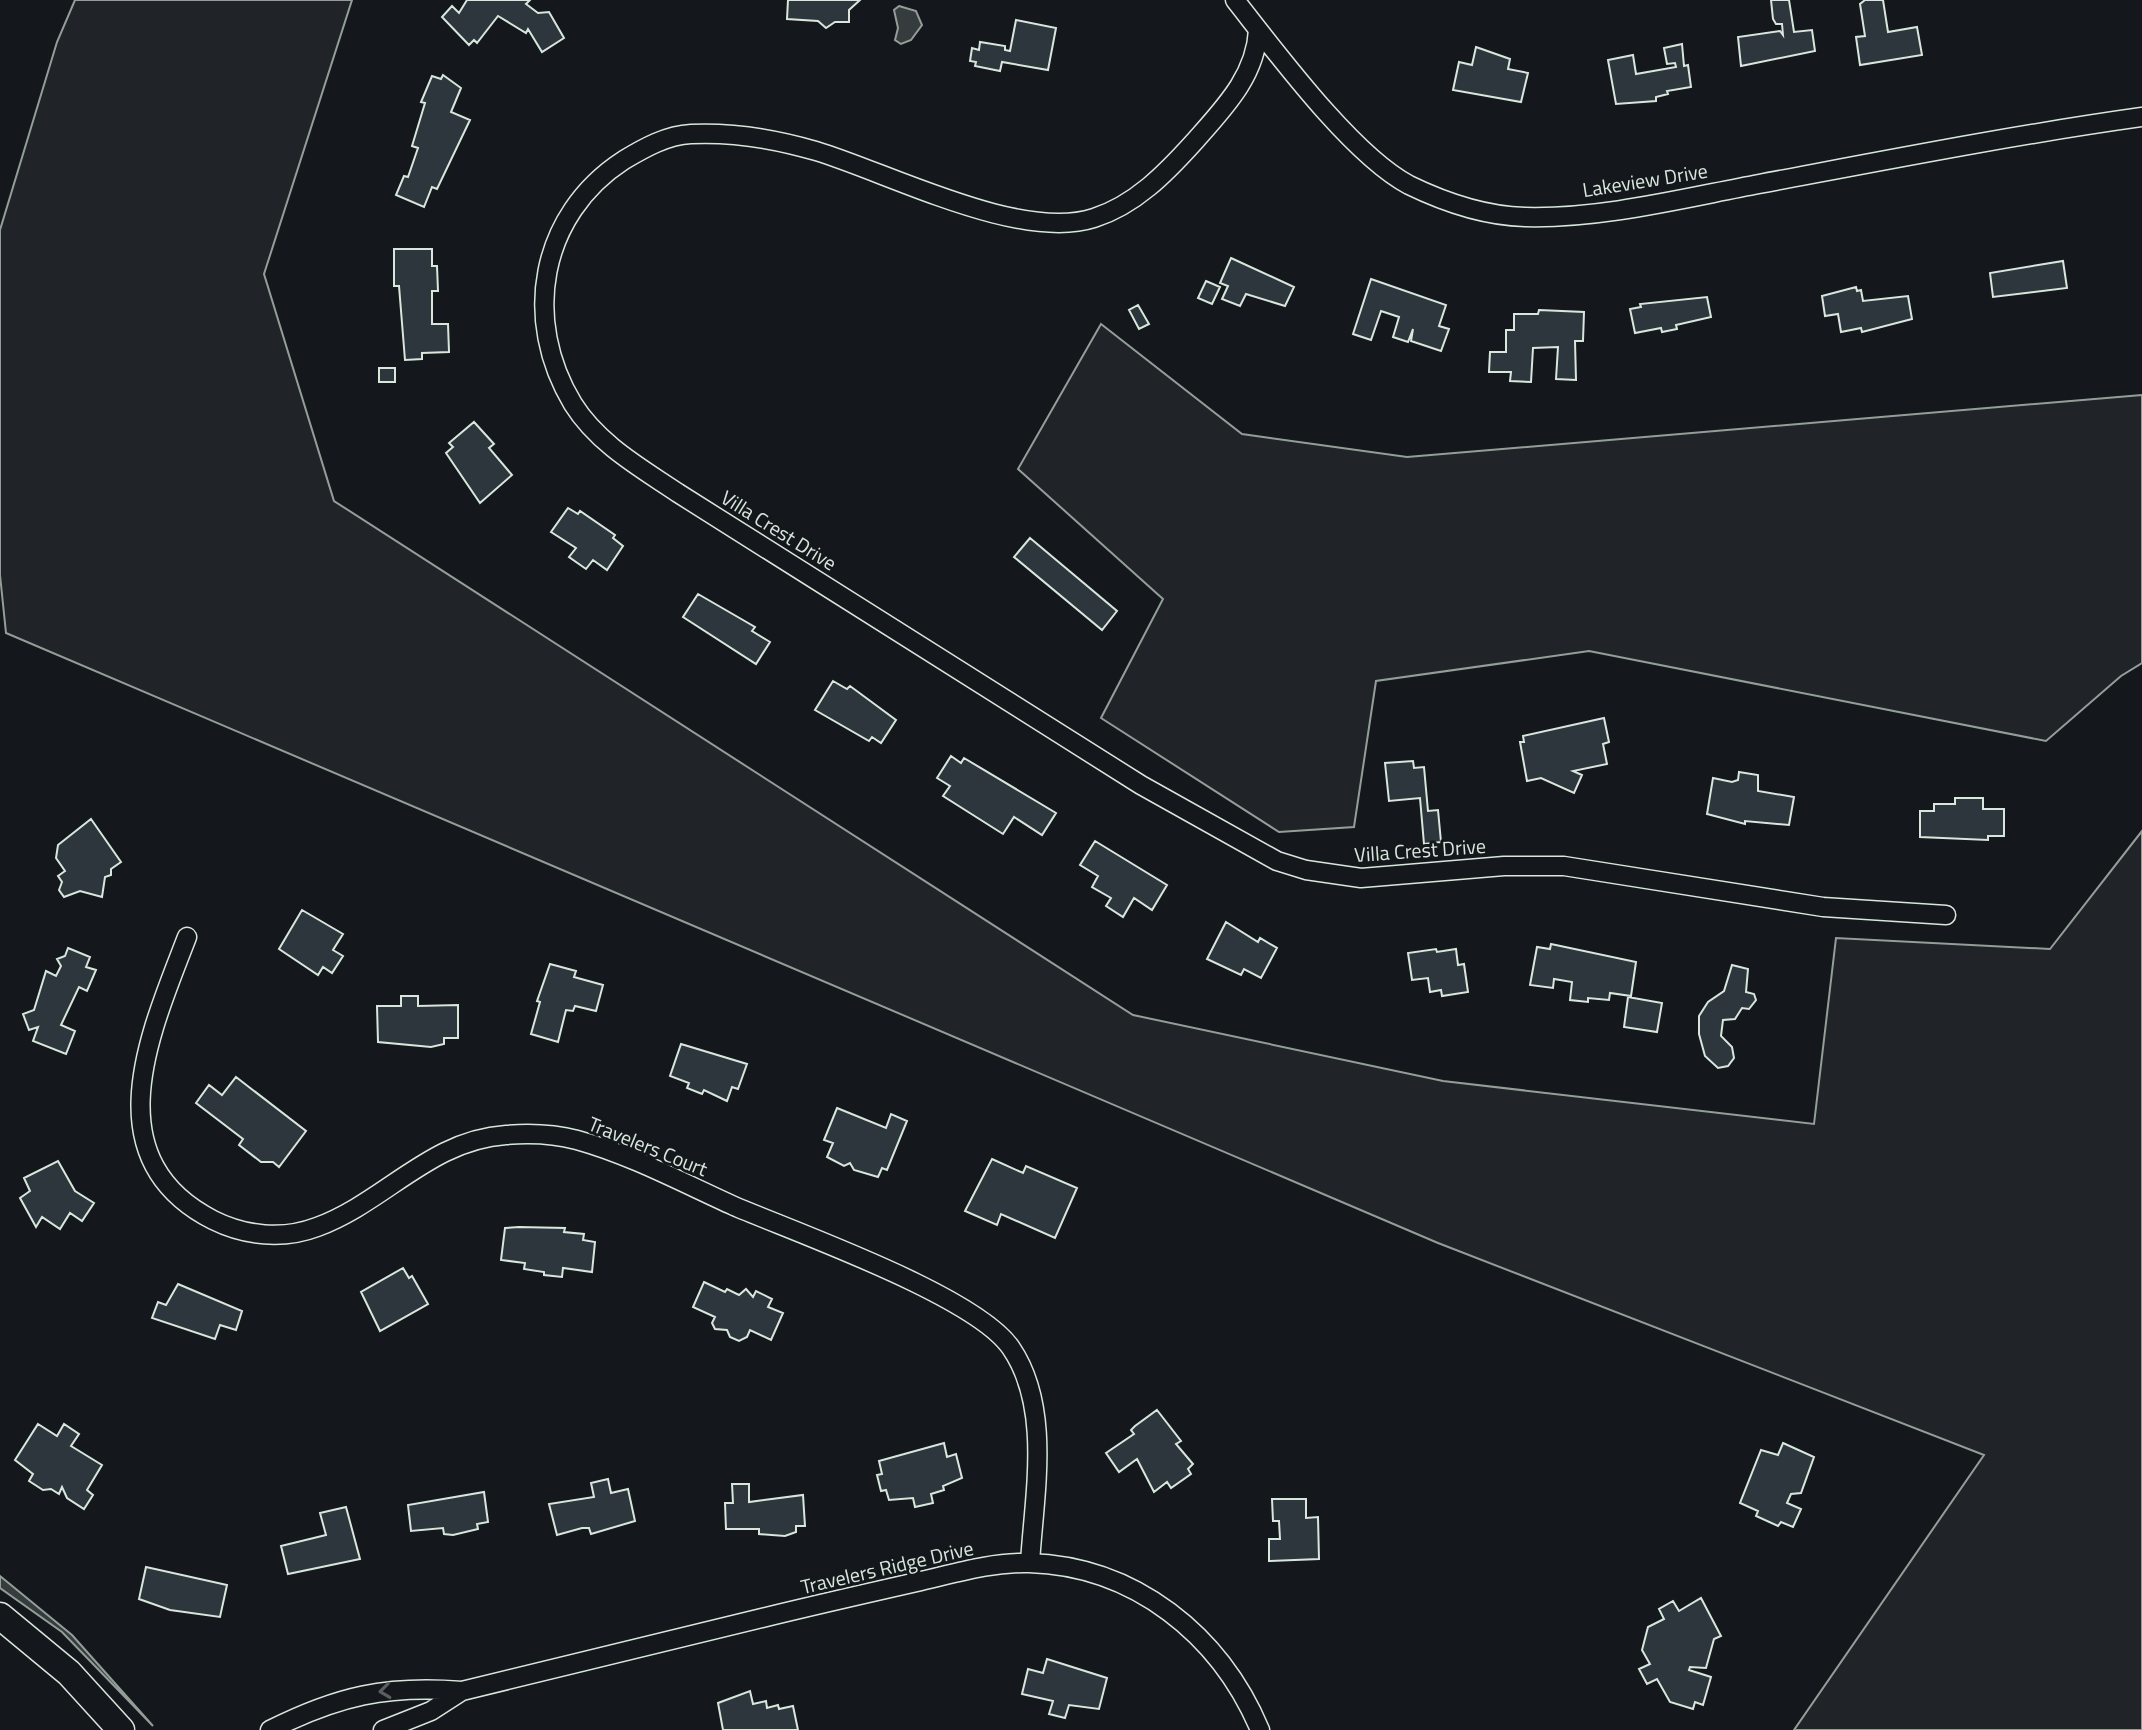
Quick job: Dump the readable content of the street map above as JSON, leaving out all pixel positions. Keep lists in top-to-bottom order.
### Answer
{
  "streets": {
    "street": [
      "Lakeview Drive",
      "Villa Crest Drive",
      "Travelers Court",
      "Travelers Ridge Drive"
    ]
  },
  "crossings": [
    ["Lakeview Drive", "Villa Crest Drive"],
    ["Travelers Court", "Travelers Ridge Drive"]
  ]
}
